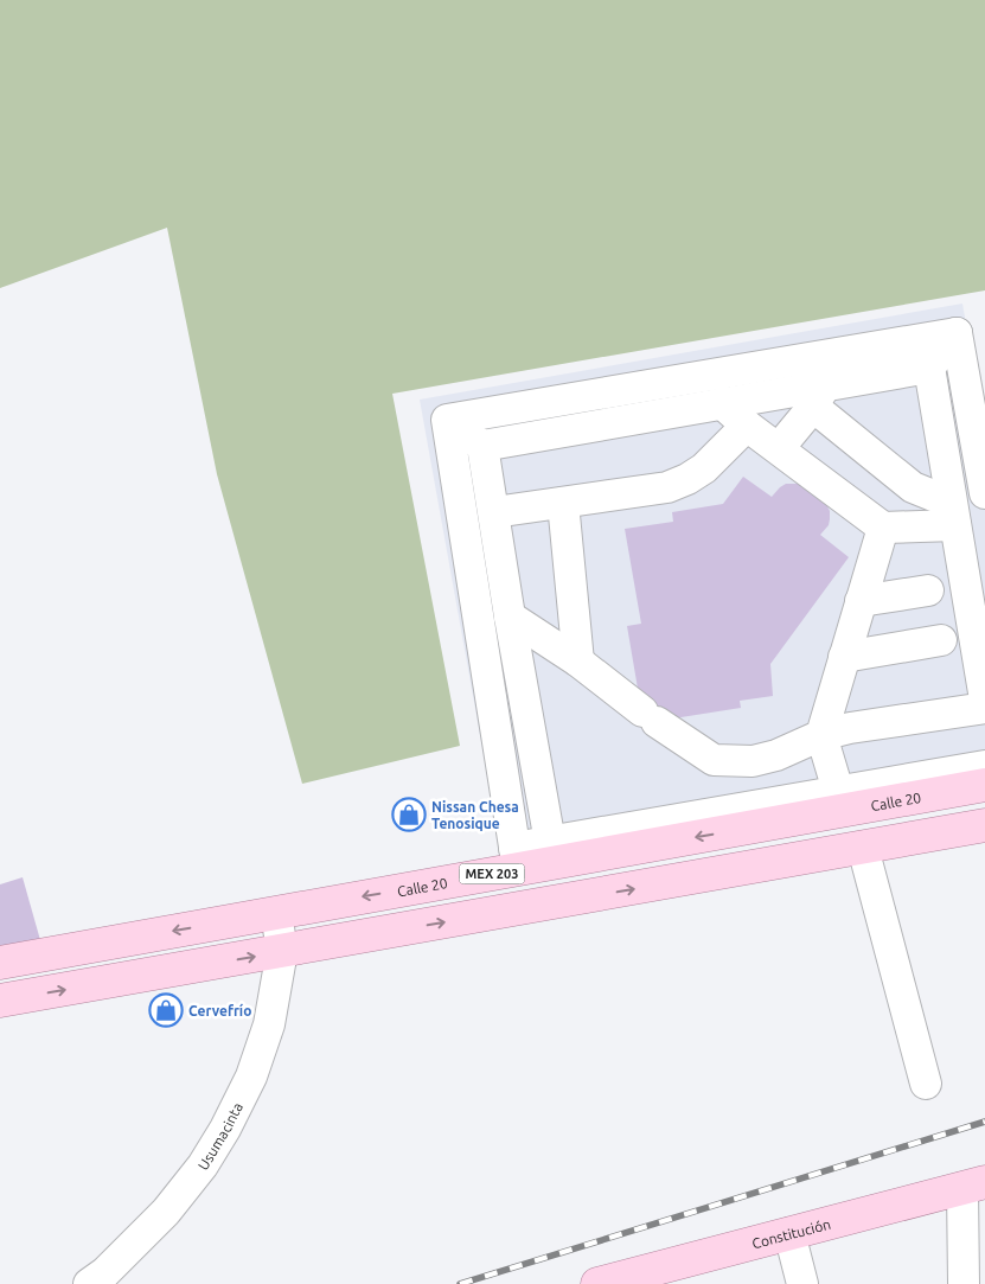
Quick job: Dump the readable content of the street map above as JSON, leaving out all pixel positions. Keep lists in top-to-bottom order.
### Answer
{
  "streets": {
    "main road": ["Calle 20", "MEX 203", "Constitución"],
    "street": ["Usumacinta"]
  },
  "crossings": [
    ["Calle 20", "Usumacinta"]
  ],
  "places": {
    "shop": ["Nissan Chesa Tenosique", "Cervefrío"]
  }
}
